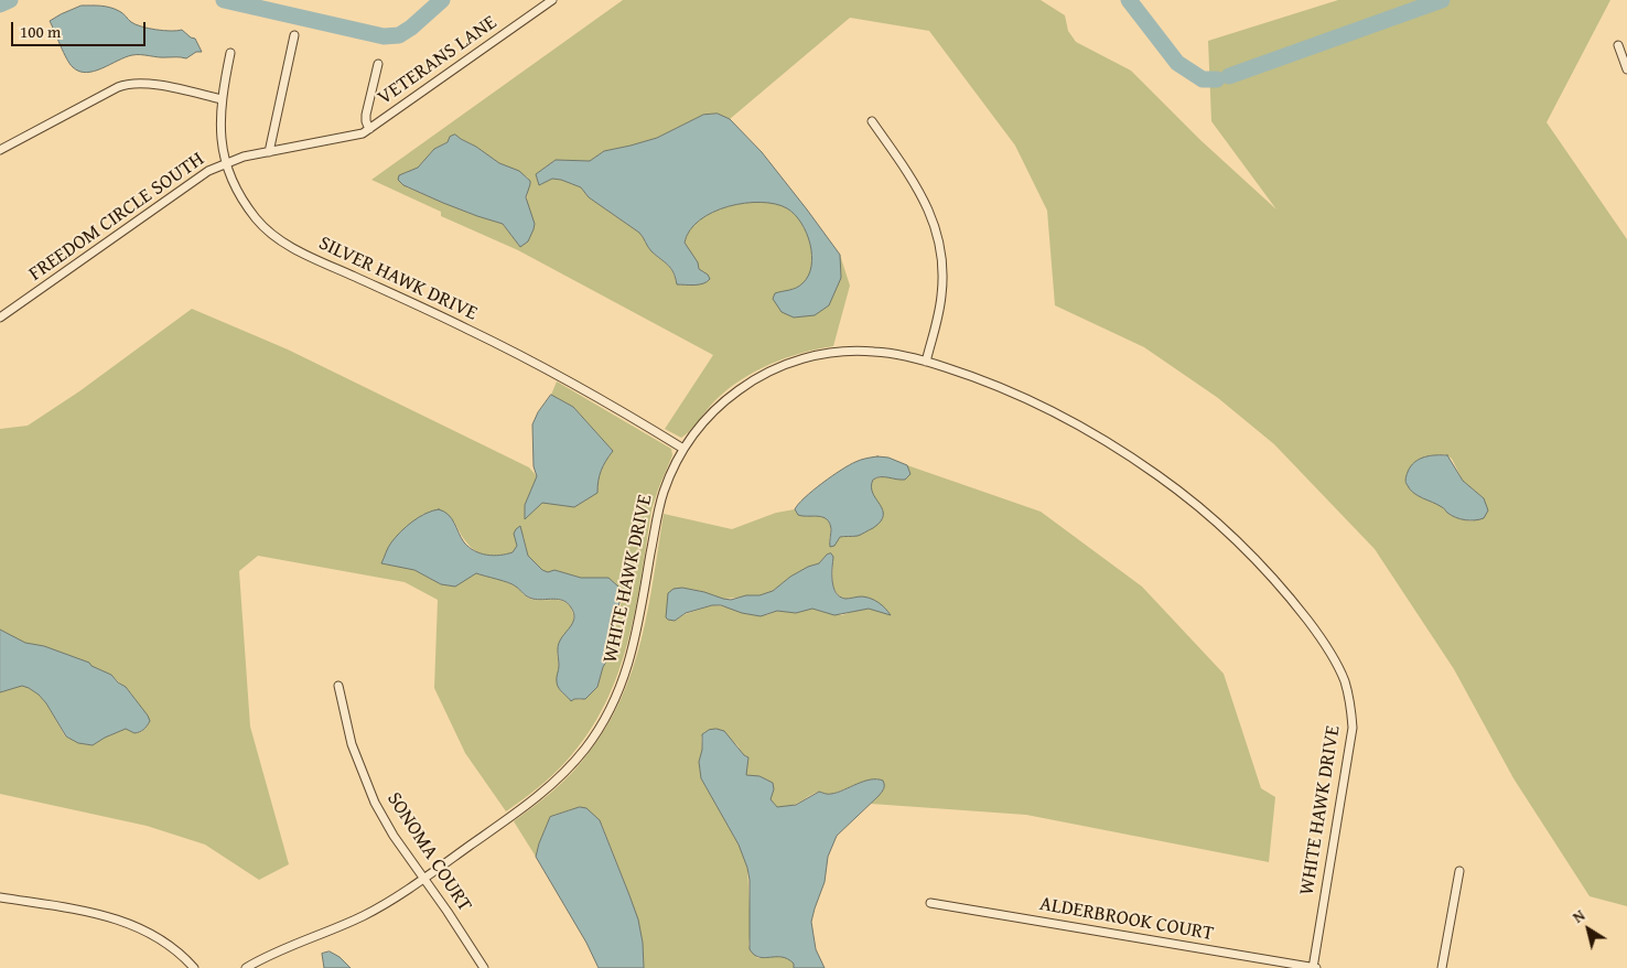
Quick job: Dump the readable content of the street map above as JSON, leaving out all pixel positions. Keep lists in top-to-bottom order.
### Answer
{
  "streets": {
    "street": [
      "VETERANS LANE",
      "FREEDOM CIRCLE SOUTH",
      "SILVER HAWK DRIVE",
      "WHITE HAWK DRIVE",
      "SONOMA COURT",
      "ALDERBROOK COURT"
    ]
  },
  "crossings": [
    ["VETERANS LANE", "FREEDOM CIRCLE SOUTH"],
    ["VETERANS LANE", "SILVER HAWK DRIVE"],
    ["FREEDOM CIRCLE SOUTH", "SILVER HAWK DRIVE"],
    ["SILVER HAWK DRIVE", "WHITE HAWK DRIVE"],
    ["WHITE HAWK DRIVE", "SONOMA COURT"],
    ["WHITE HAWK DRIVE", "ALDERBROOK COURT"]
  ],
  "scale_bar": "100 m",
  "north": "top left"
}
